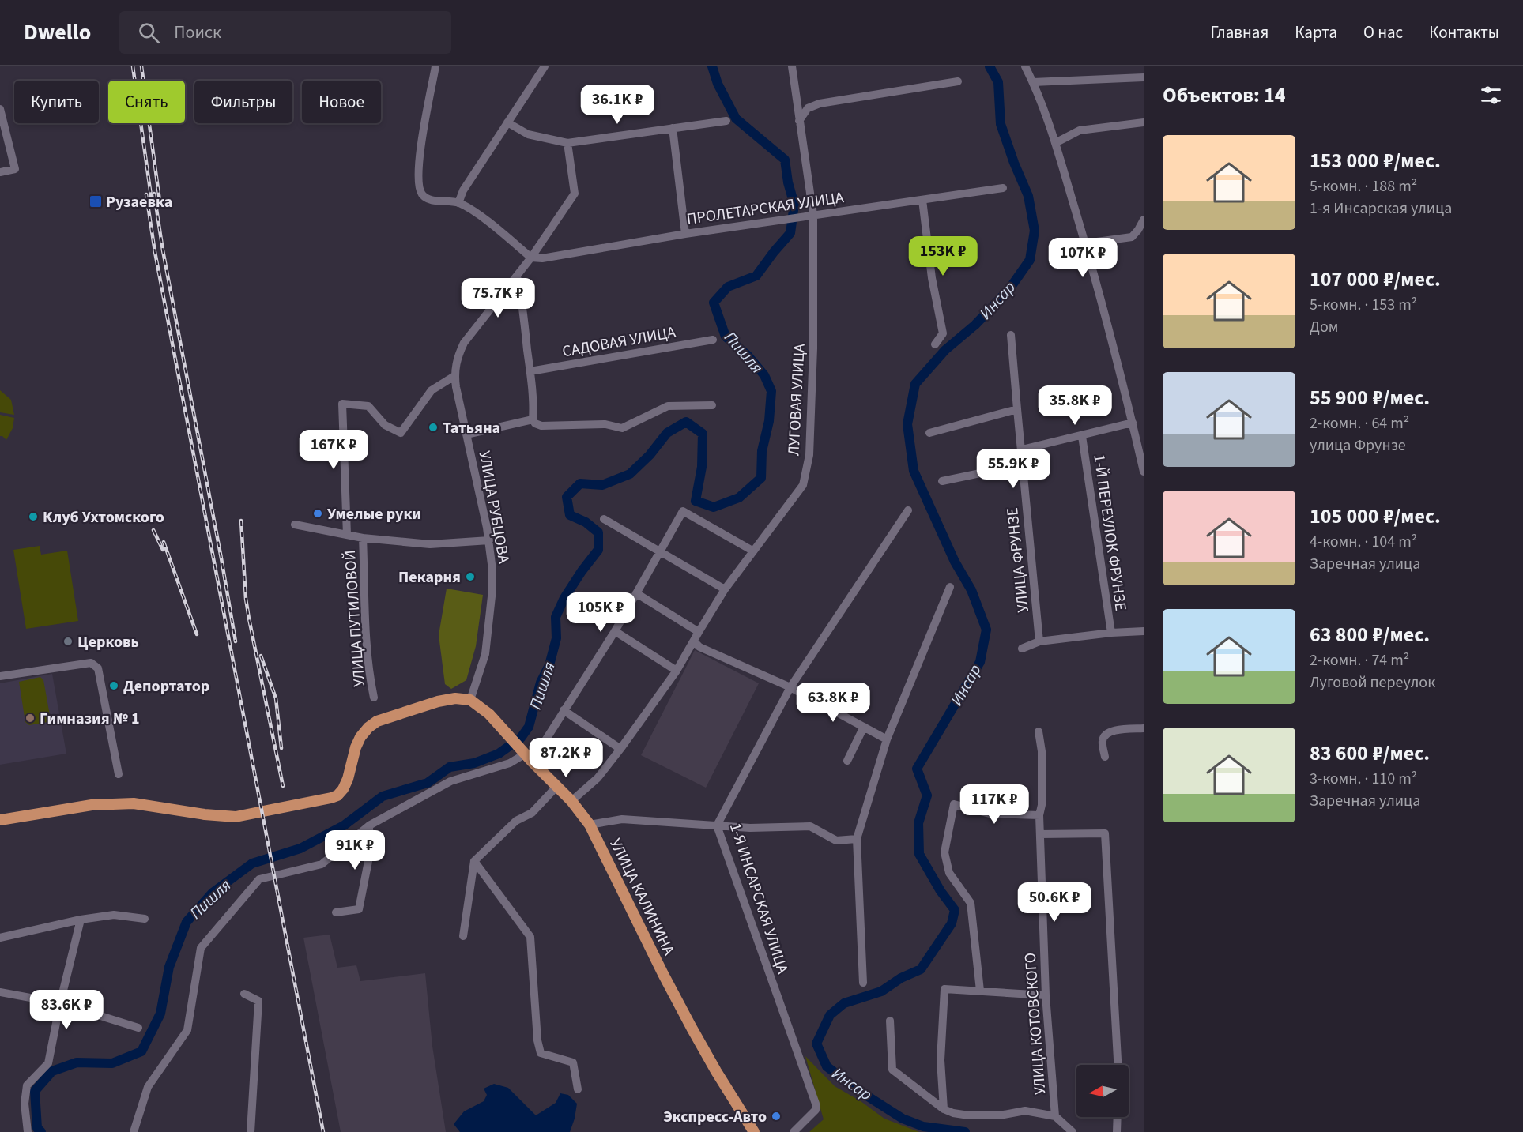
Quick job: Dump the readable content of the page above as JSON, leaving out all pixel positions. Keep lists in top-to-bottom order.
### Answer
{
  "streets": {
    "main road": ["УЛИЦА КАЛИНИНА"],
    "street": [
      "ПРОЛЕТАРСКАЯ УЛИЦА",
      "САДОВАЯ УЛИЦА",
      "ЛУГОВАЯ УЛИЦА",
      "УЛИЦА РУБЦОВА",
      "1-Й ПЕРЕУЛОК ФРУНЗЕ",
      "УЛИЦА ФРУНЗЕ",
      "УЛИЦА ПУТИЛОВОЙ",
      "1-Я ИНСАРСКАЯ УЛИЦА",
      "УЛИЦА КОТОВСКОГО"
    ]
  },
  "crossings": [
    ["ПРОЛЕТАРСКАЯ УЛИЦА", "ЛУГОВАЯ УЛИЦА"],
    ["ЛУГОВАЯ УЛИЦА", "УЛИЦА КАЛИНИНА"],
    ["УЛИЦА РУБЦОВА", "УЛИЦА КАЛИНИНА"],
    ["1-Й ПЕРЕУЛОК ФРУНЗЕ", "УЛИЦА ФРУНЗЕ"]
  ],
  "water": ["Инсар", "Пишля"],
  "places": {
    "transit": ["Рузаевка"],
    "other": [
      "Татьяна",
      "Умелые руки",
      "Клуб Ухтомского",
      "Пекарня",
      "Церковь",
      "Депортатор",
      "Гимназия № 1",
      "Экспресс-Авто"
    ]
  },
  "north": "left",
  "page": {
    "header": "Dwello",
    "search": "Поиск",
    "nav": [
      "Главная",
      "Карта",
      "О нас",
      "Контакты"
    ],
    "heading": "Объектов: 14",
    "chip": [
      "Купить",
      "Снять",
      "Фильтры",
      "Новое"
    ],
    "price": [
      "36.1K ₽",
      "153K ₽",
      "107K ₽",
      "75.7K ₽",
      "35.8K ₽",
      "167K ₽",
      "55.9K ₽",
      "105K ₽",
      "63.8K ₽",
      "87.2K ₽",
      "117K ₽",
      "91K ₽",
      "50.6K ₽",
      "83.6K ₽"
    ],
    "list": [
      {
        "name": "153 000 ₽/мес.",
        "note": "5-комн. · 188 m² · 1-я Инсарская улица"
      },
      {
        "name": "107 000 ₽/мес.",
        "note": "5-комн. · 153 m² · Дом"
      },
      {
        "name": "55 900 ₽/мес.",
        "note": "2-комн. · 64 m² · улица Фрунзе"
      },
      {
        "name": "105 000 ₽/мес.",
        "note": "4-комн. · 104 m² · Заречная улица"
      },
      {
        "name": "63 800 ₽/мес.",
        "note": "2-комн. · 74 m² · Луговой переулок"
      },
      {
        "name": "83 600 ₽/мес.",
        "note": "3-комн. · 110 m² · Заречная улица"
      }
    ]
  }
}
